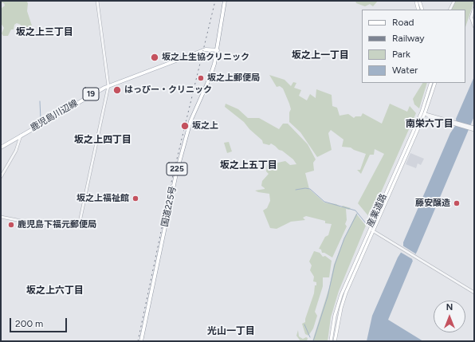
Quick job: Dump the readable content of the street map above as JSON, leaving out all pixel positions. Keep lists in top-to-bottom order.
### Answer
{
  "streets": {
    "main road": [
      "19",
      "鹿児島川辺線",
      "225",
      "国道225号",
      "産業道路"
    ]
  },
  "crossings": [
    ["鹿児島川辺線", "国道225号"]
  ],
  "districts": [
    "坂之上三丁目",
    "坂之上一丁目",
    "南栄六丁目",
    "坂之上四丁目",
    "坂之上五丁目",
    "坂之上六丁目",
    "光山一丁目"
  ],
  "places": [
    "坂之上生協クリニック",
    "坂之上郵便局",
    "はっぴー・クリニック",
    "坂之上",
    "坂之上福祉館",
    "藤安醸造",
    "鹿児島下福元郵便局"
  ],
  "legend": [
    "Road",
    "Railway",
    "Park",
    "Water"
  ],
  "scale_bar": "200 m",
  "north": "top"
}
